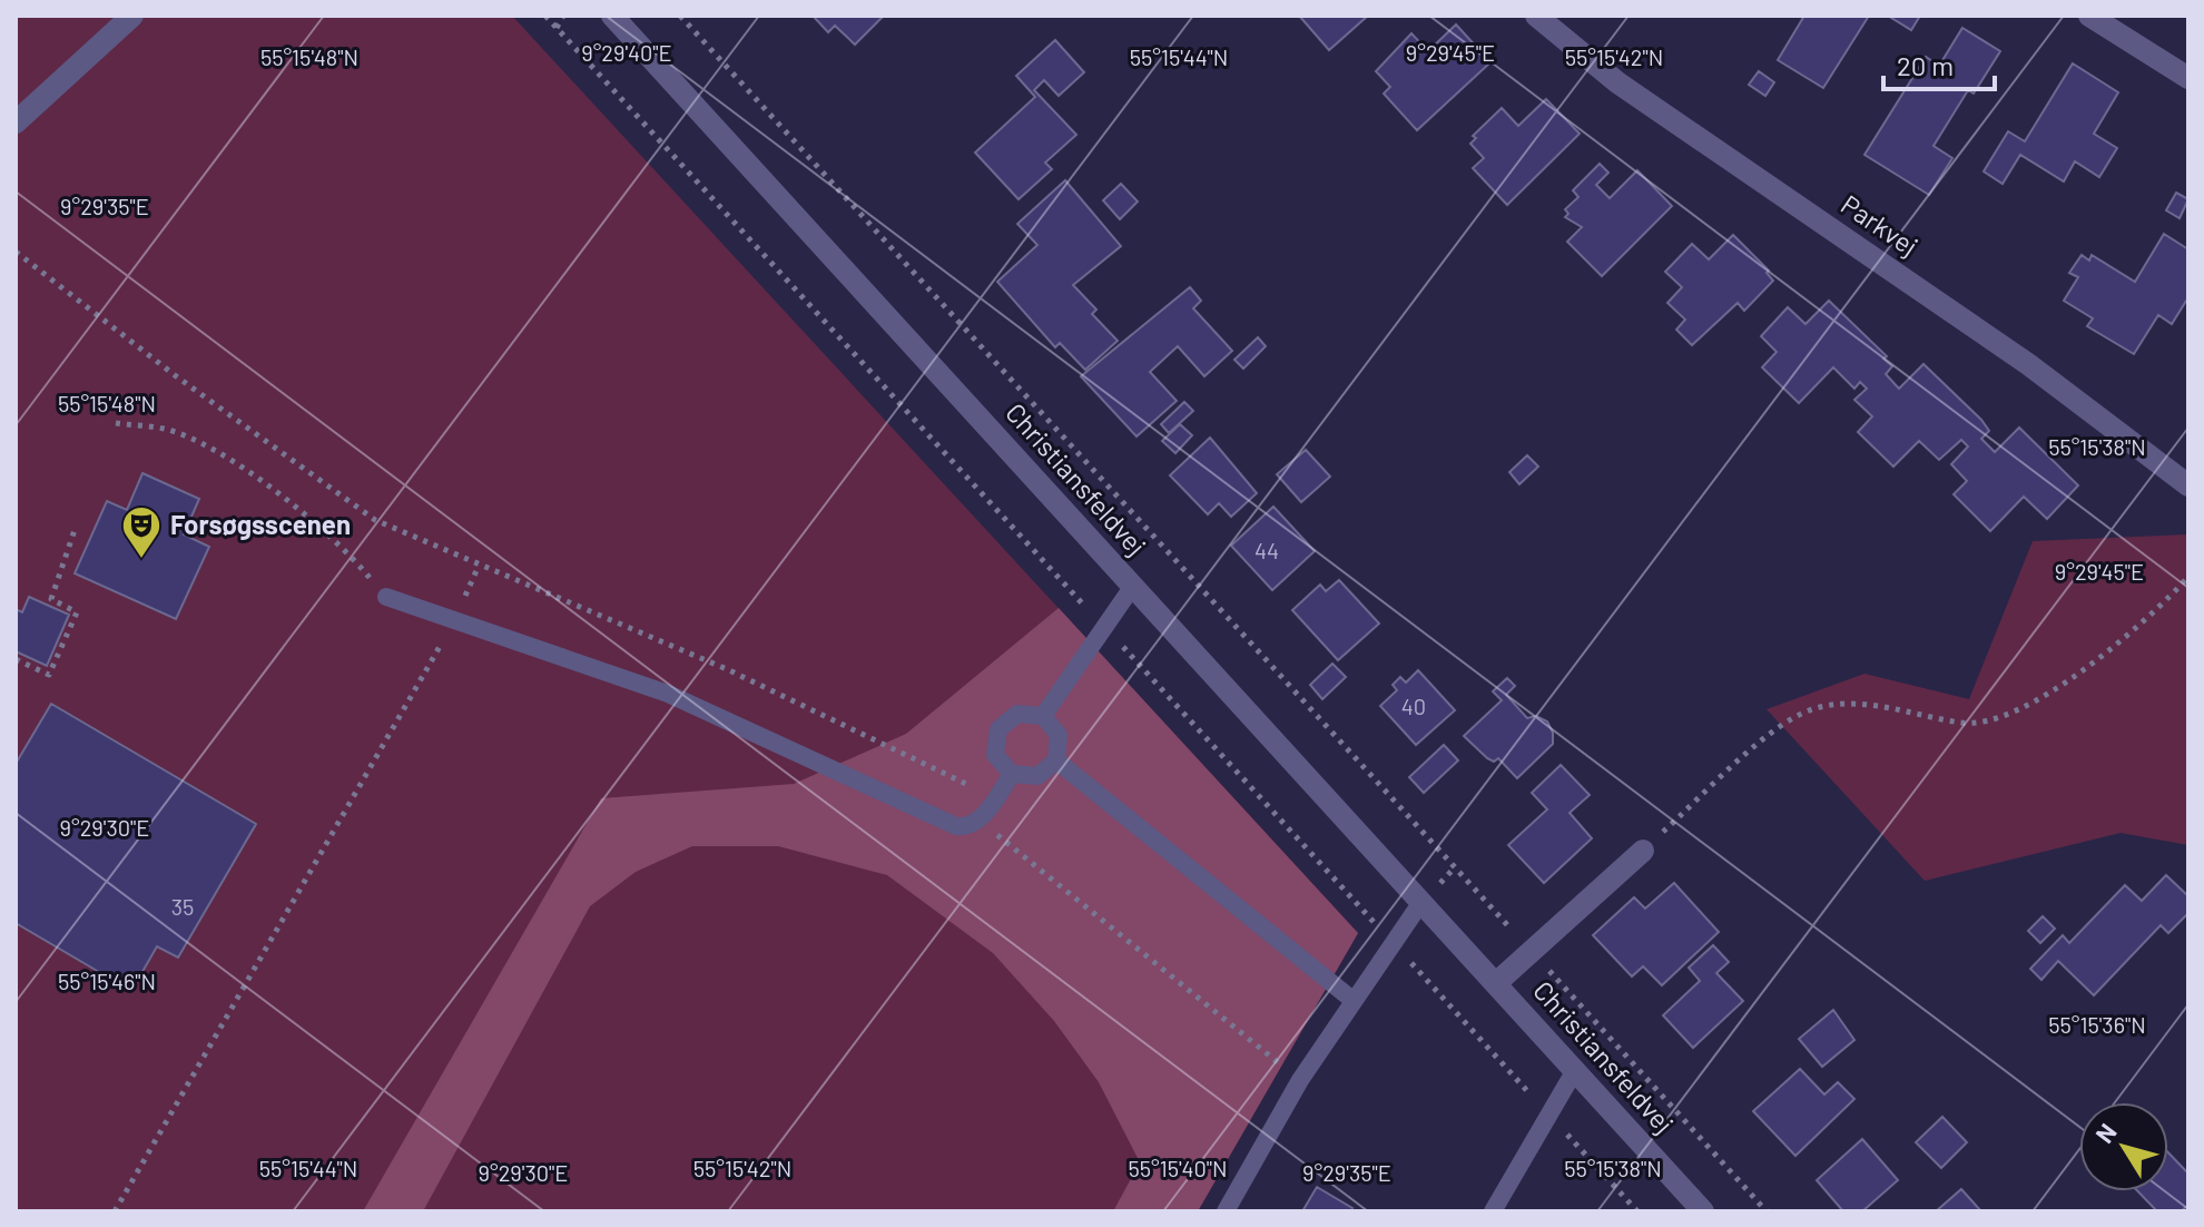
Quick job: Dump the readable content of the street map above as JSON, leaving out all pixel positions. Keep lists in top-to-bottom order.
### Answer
{
  "streets": {
    "street": ["Parkvej", "Christiansfeldvej"]
  },
  "places": {
    "theatre": ["Forsøgsscenen"]
  },
  "house_numbers": ["44", "40", "35"],
  "scale_bar": "20 m",
  "north": "top left",
  "coordinates": [
    "9°29'40\"E",
    "9°29'45\"E",
    "55°15'48\"N",
    "55°15'44\"N",
    "55°15'42\"N",
    "9°29'35\"E",
    "55°15'38\"N",
    "9°29'30\"E",
    "55°15'46\"N",
    "55°15'36\"N",
    "55°15'40\"N"
  ]
}
